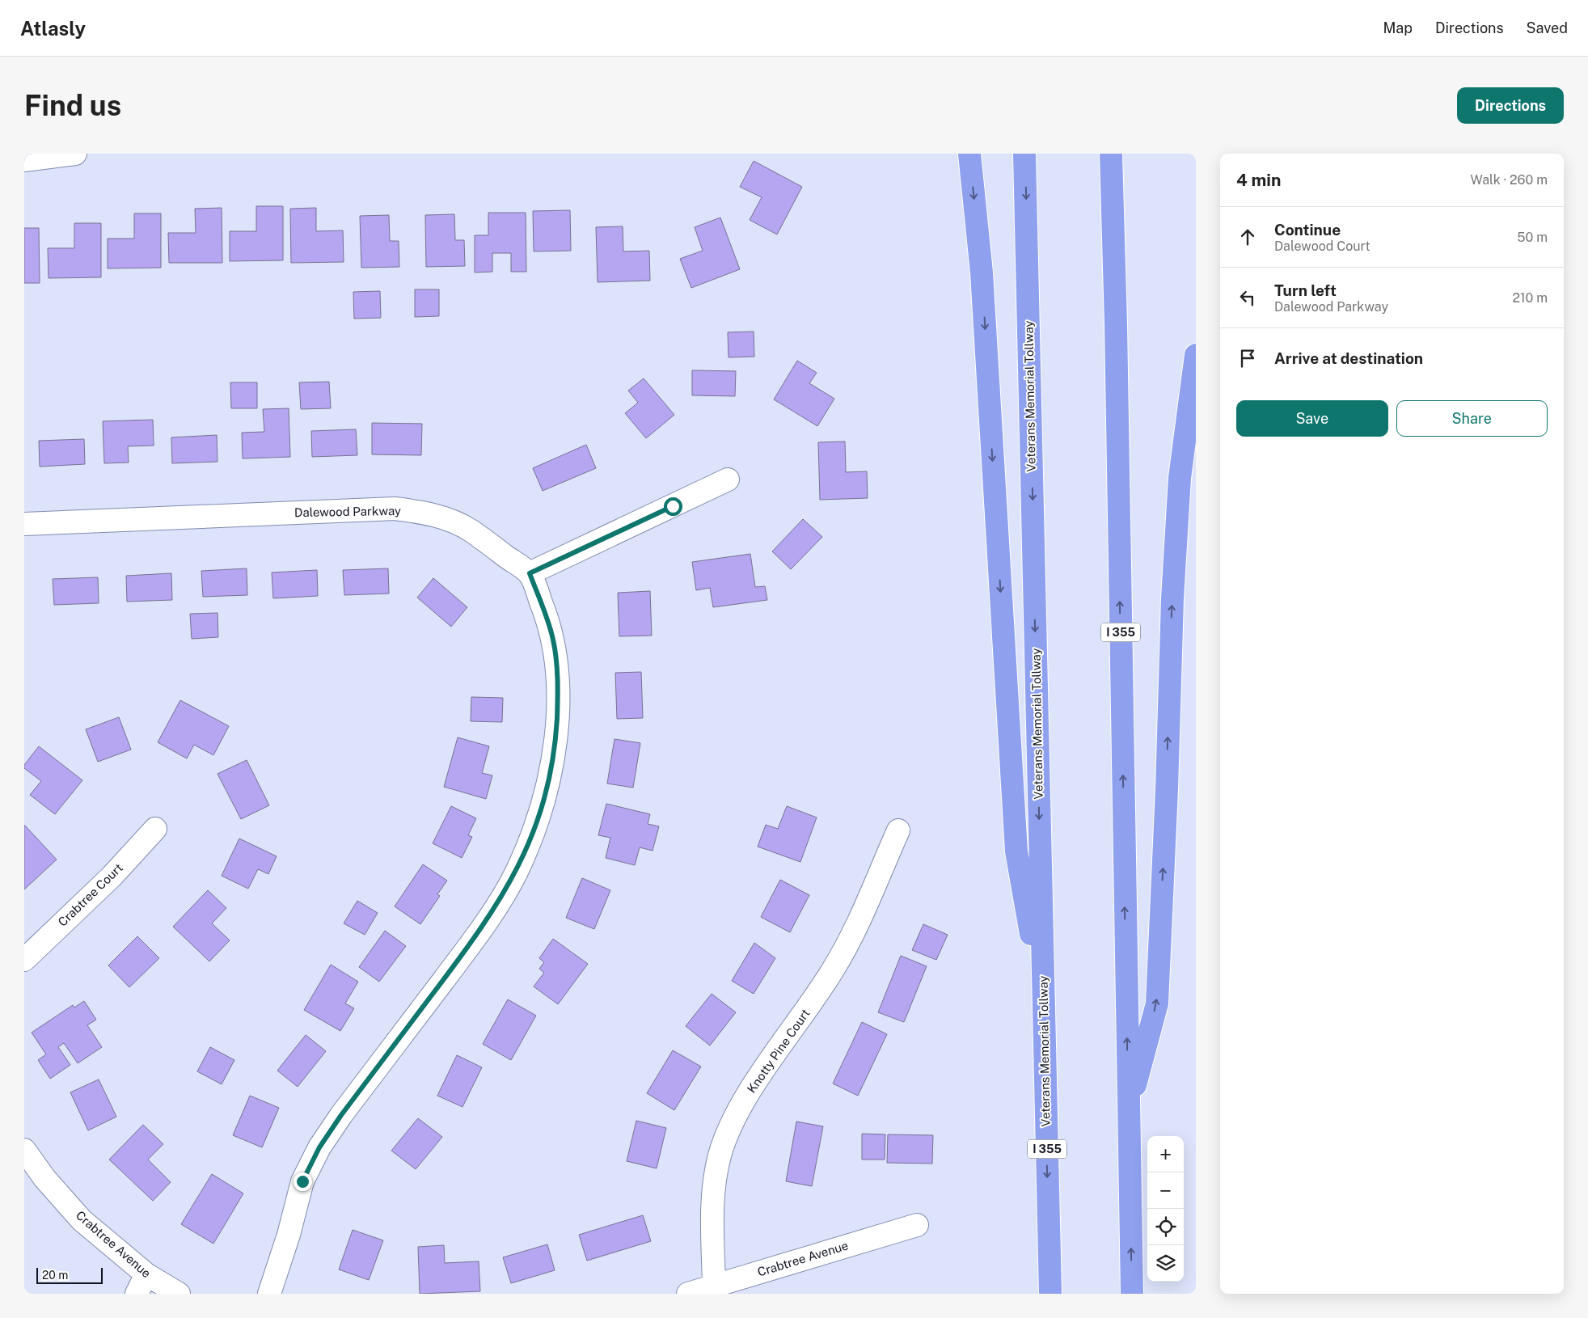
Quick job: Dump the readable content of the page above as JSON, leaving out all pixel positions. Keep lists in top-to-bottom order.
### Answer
{
  "streets": {
    "highway": ["Veterans Memorial Tollway", "I 355"],
    "street": [
      "Dalewood Parkway",
      "Crabtree Court",
      "Knotty Pine Court",
      "Crabtree Avenue"
    ]
  },
  "crossings": [
    ["Knotty Pine Court", "Crabtree Avenue"]
  ],
  "scale_bar": "20 m",
  "page": {
    "header": "Atlasly",
    "nav": ["Map", "Directions", "Saved"],
    "buttons": [
      "Directions",
      ["Save", "Share"]
    ],
    "title": "Find us",
    "heading": ["4 min", "Walk · 260 m"],
    "list": [
      ["Continue", "Dalewood Court", "50 m"],
      ["Turn left", "Dalewood Parkway", "210 m"],
      "Arrive at destination"
    ],
    "map_buttons": ["+", "−"],
    "scale": "20 m"
  }
}
